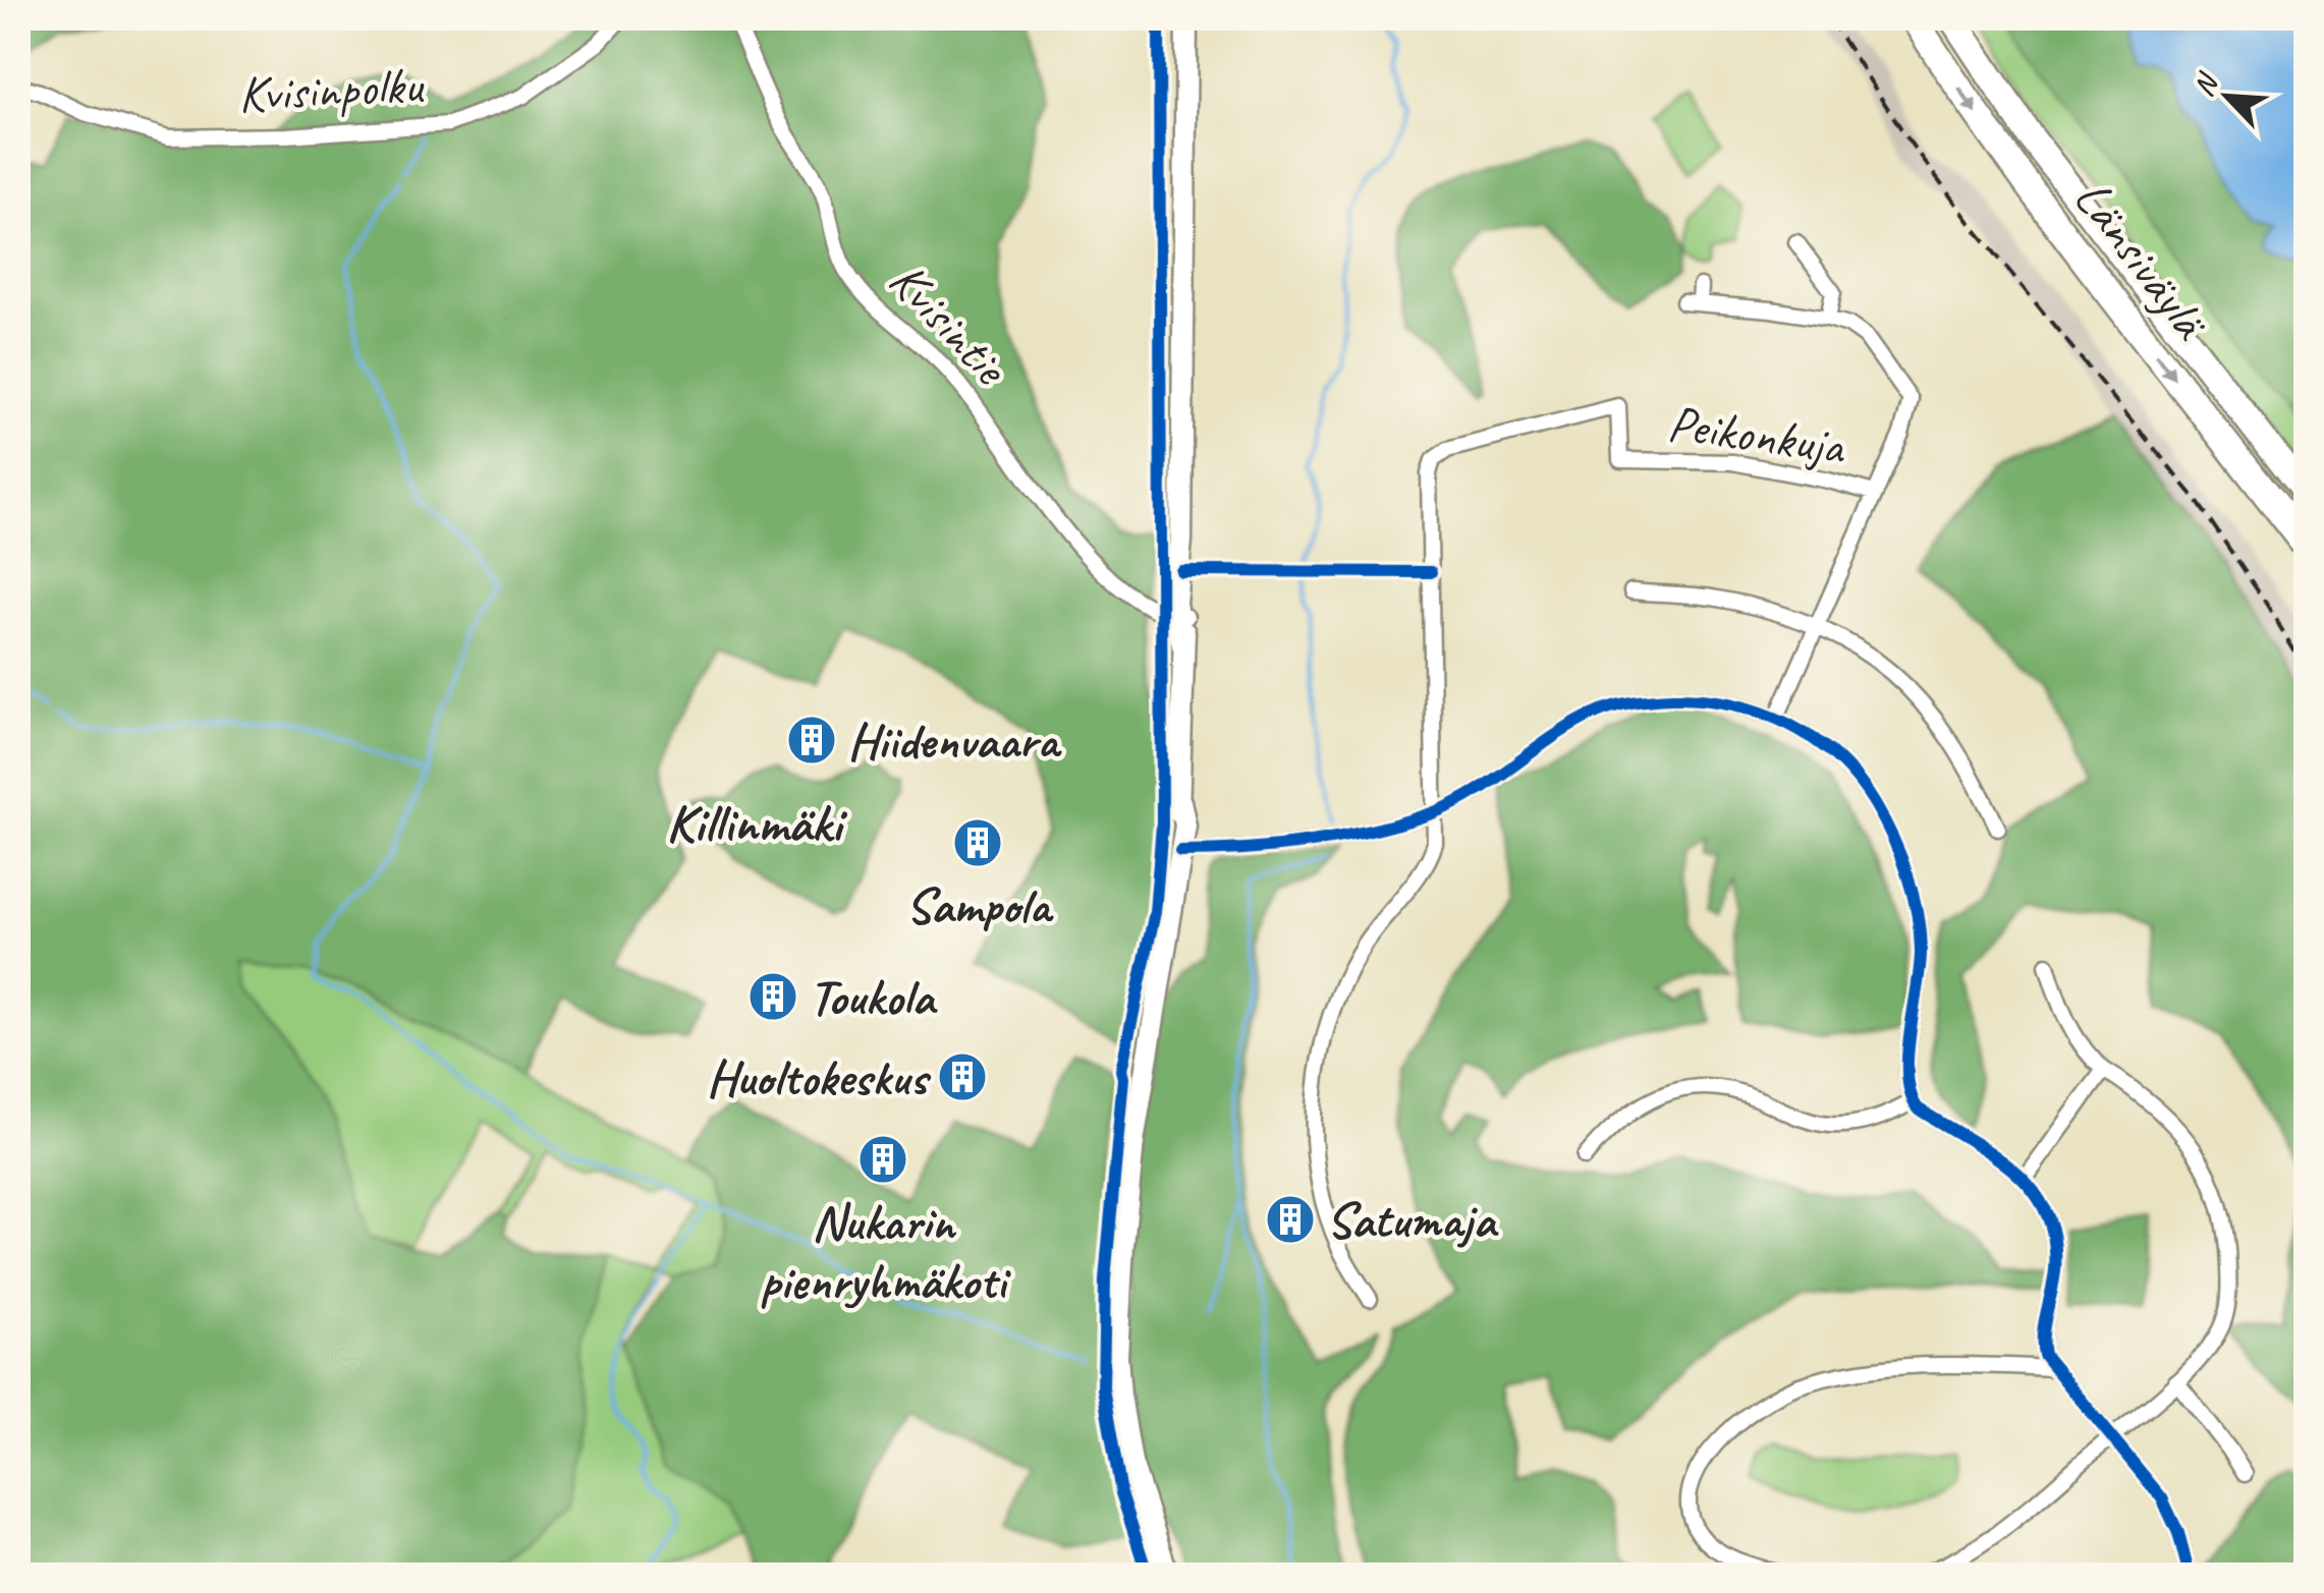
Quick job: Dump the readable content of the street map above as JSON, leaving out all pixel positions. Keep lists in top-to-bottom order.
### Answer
{
  "streets": {
    "highway": ["Länsiväylä"],
    "street": ["Kvisinpolku", "Kvisintie", "Peikonkuja"]
  },
  "districts": ["Killinmäki"],
  "places": {
    "building": [
      "Hiidenvaara",
      "Sampola",
      "Toukola",
      "Huoltokeskus",
      "Nukarin pienryhmäkoti",
      "Satumaja"
    ]
  },
  "north": "top left"
}
